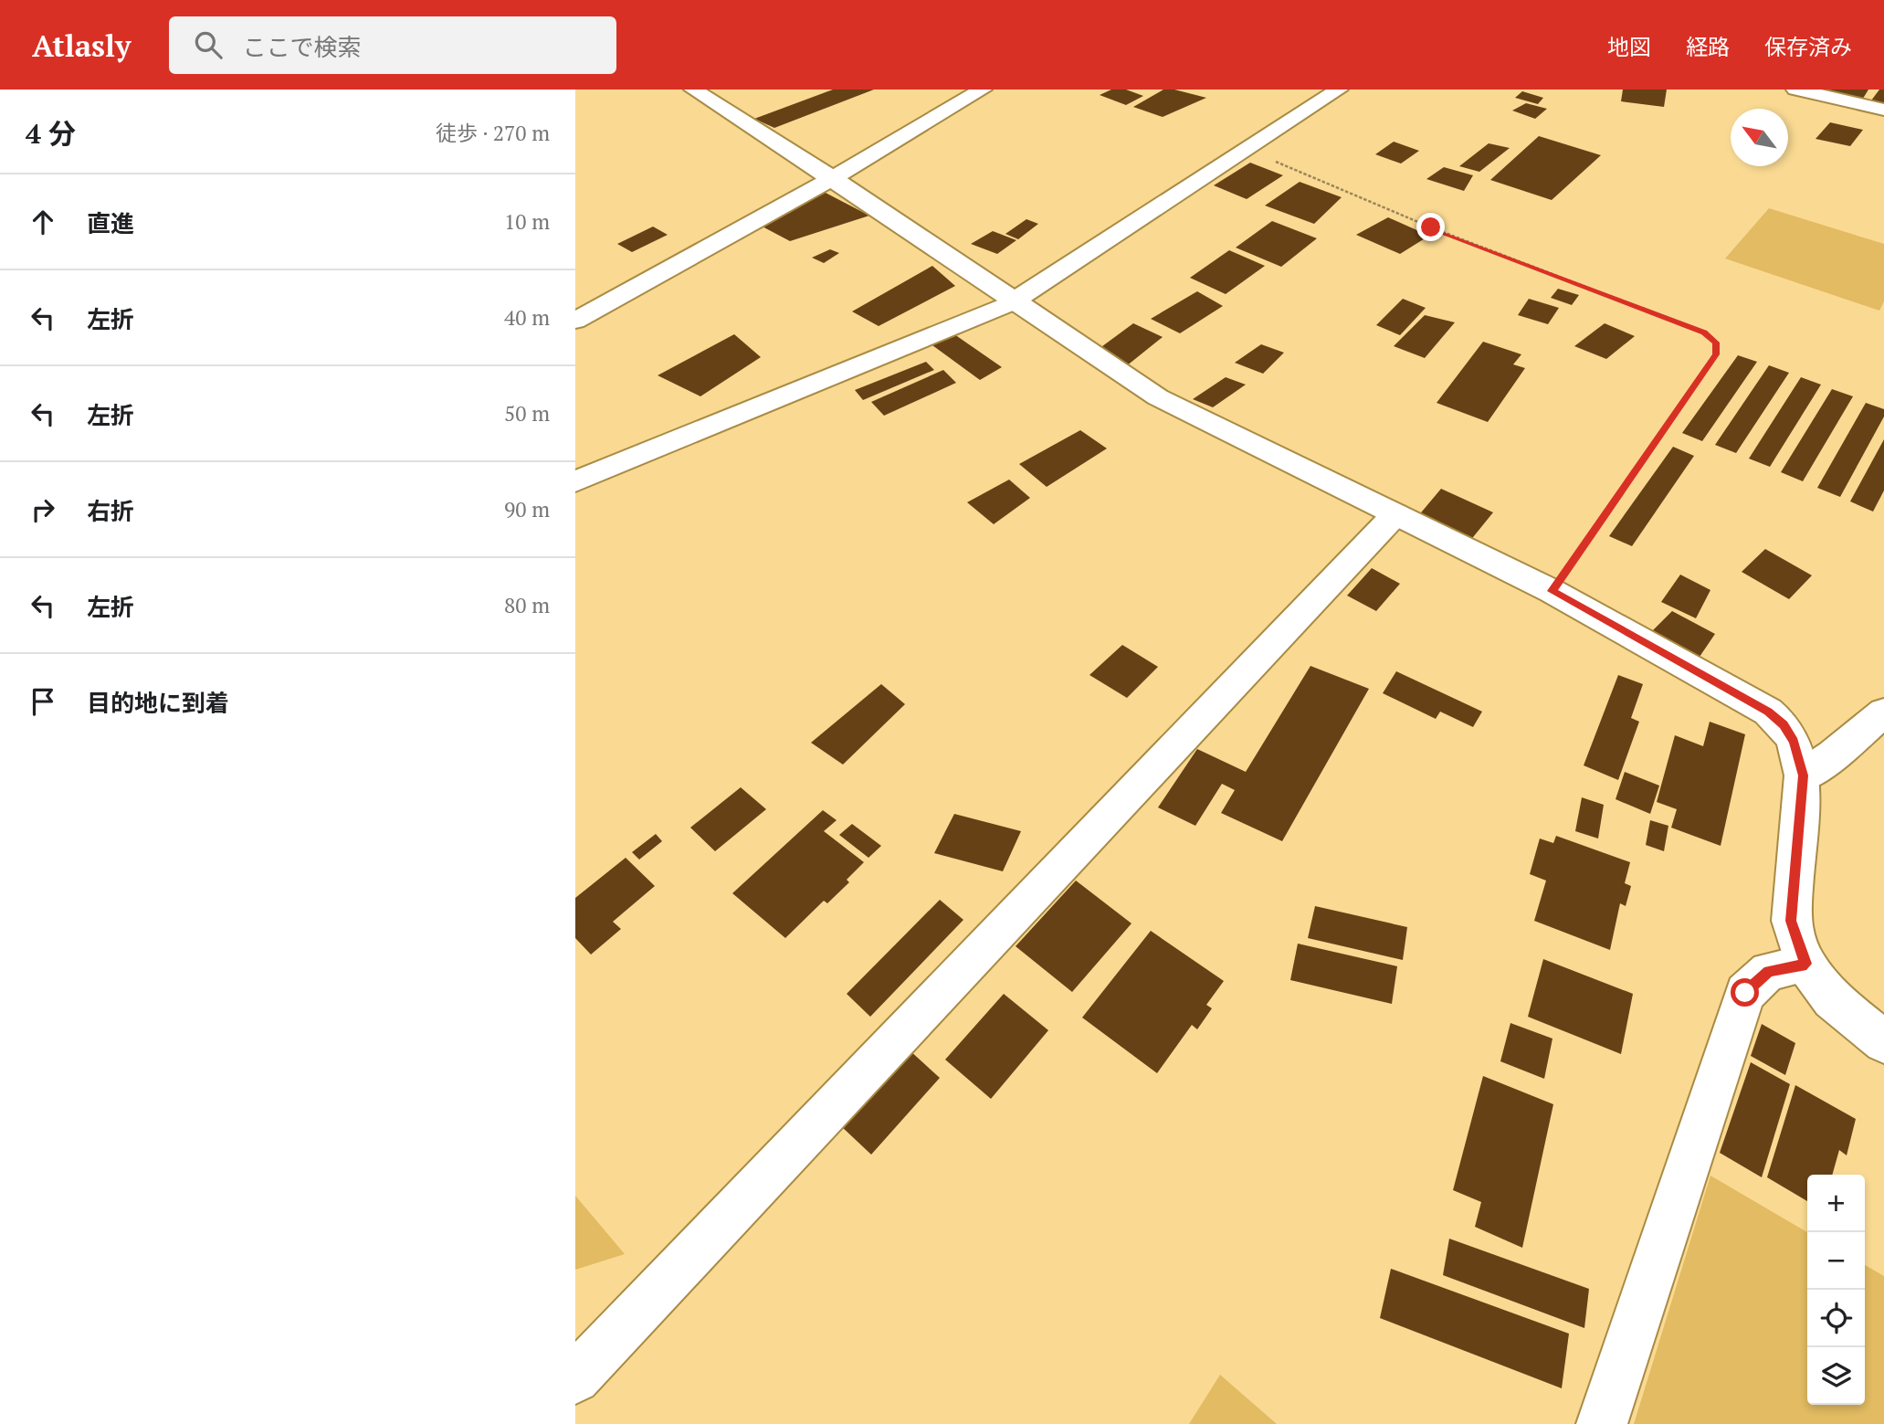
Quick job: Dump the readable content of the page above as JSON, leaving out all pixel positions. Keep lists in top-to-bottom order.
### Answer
{
  "north": "top left",
  "page": {
    "header": "Atlasly",
    "search": "ここで検索",
    "nav": ["地図", "経路", "保存済み"],
    "heading": ["4 分", "徒歩 · 270 m"],
    "list": [
      ["直進", "10 m"],
      ["左折", "40 m"],
      ["左折", "50 m"],
      ["右折", "90 m"],
      ["左折", "80 m"],
      "目的地に到着"
    ],
    "map_buttons": ["+", "−"]
  }
}
